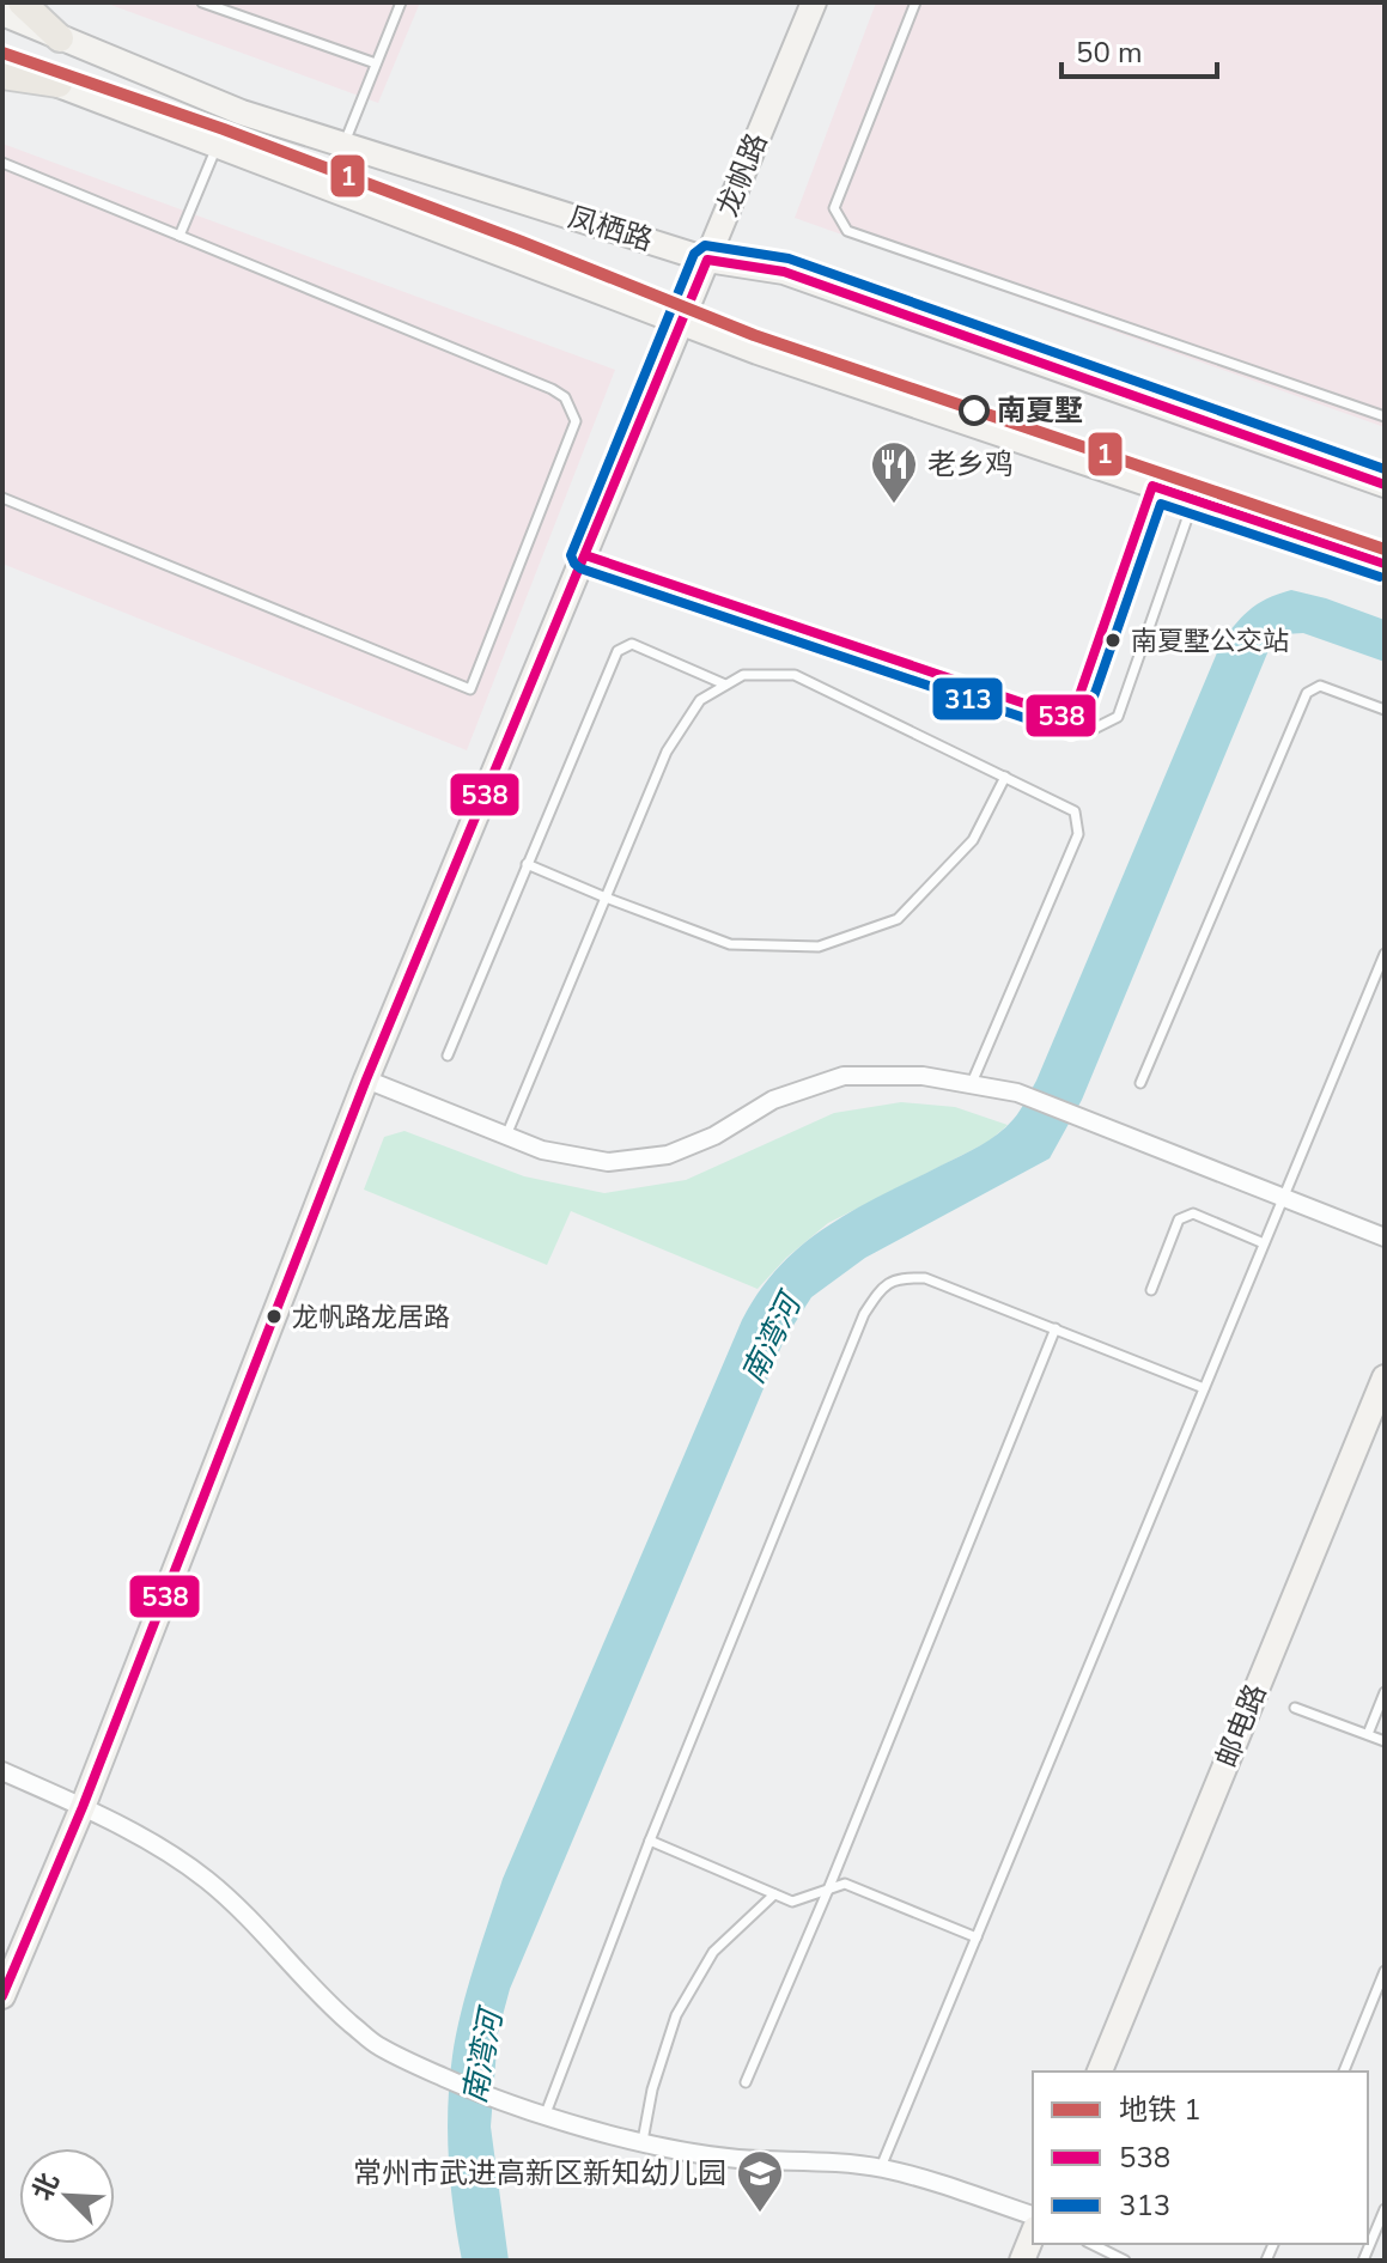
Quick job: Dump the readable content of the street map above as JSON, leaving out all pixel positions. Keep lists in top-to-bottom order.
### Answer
{
  "streets": {
    "street": ["龙帆路", "凤栖路", "邮电路"]
  },
  "crossings": [
    ["龙帆路", "凤栖路"]
  ],
  "water": ["南湾河"],
  "places": {
    "other": ["南夏墅", "南夏墅公交站", "龙帆路龙居路"],
    "restaurant": ["老乡鸡"],
    "school or university": ["常州市武进高新区新知幼儿园"]
  },
  "lines": ["metro line 1", "transit line 313", "transit line 538"],
  "legend": ["地铁 1", "538", "313"],
  "scale_bar": "50 m",
  "north": "top left"
}
